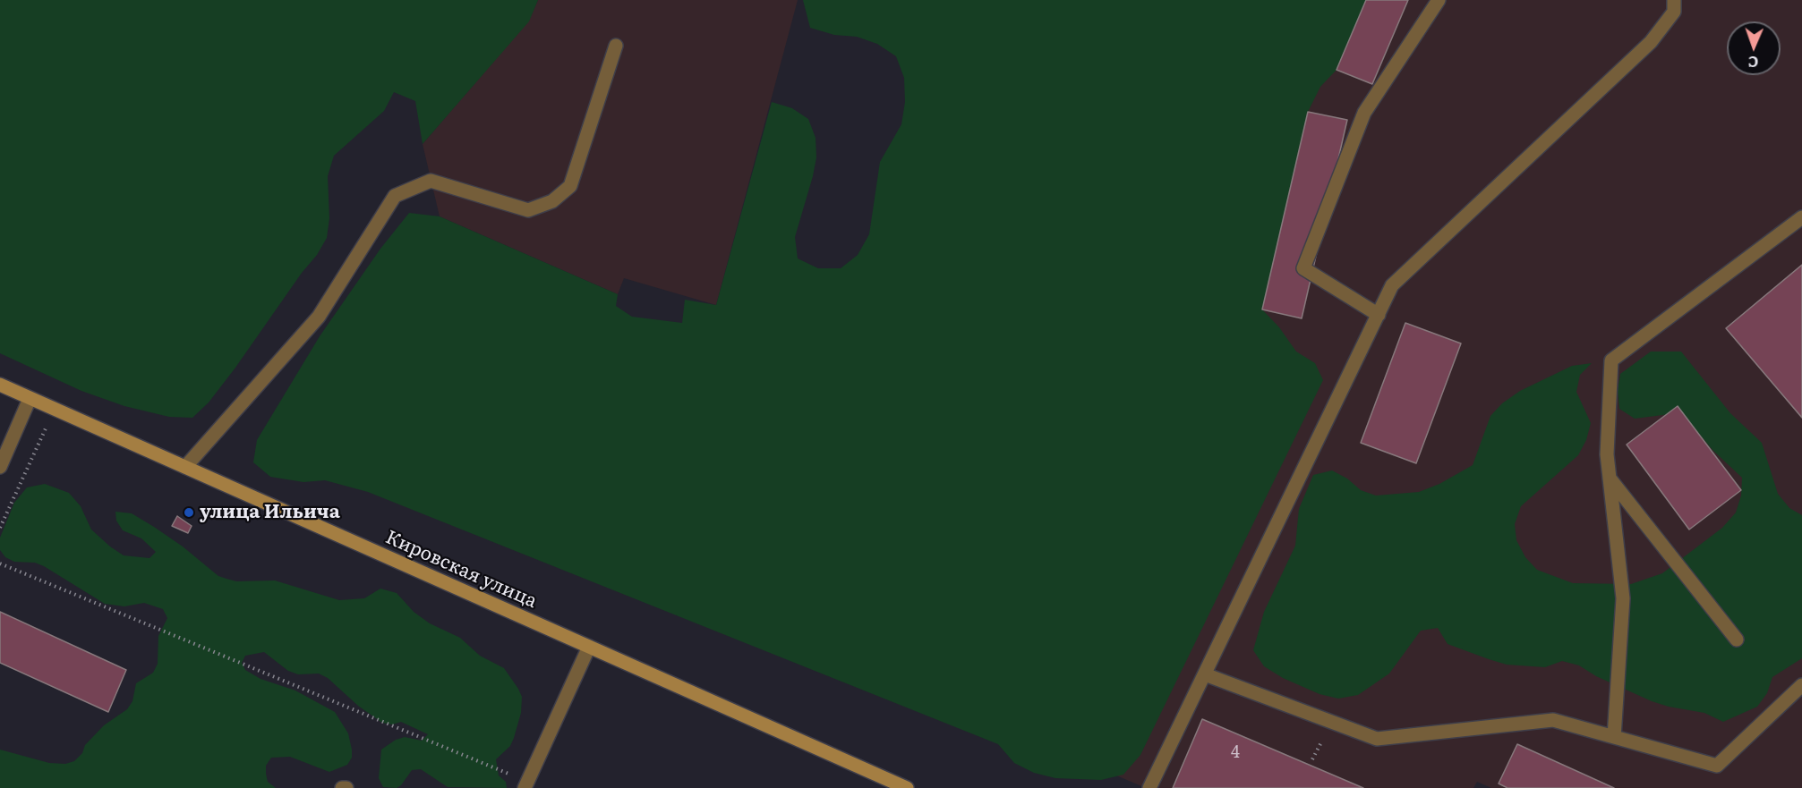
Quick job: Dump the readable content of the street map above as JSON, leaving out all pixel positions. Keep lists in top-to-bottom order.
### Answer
{
  "streets": {
    "main road": ["Кировская улица"]
  },
  "places": ["улица Ильича"],
  "house_numbers": ["4"],
  "north": "bottom"
}
